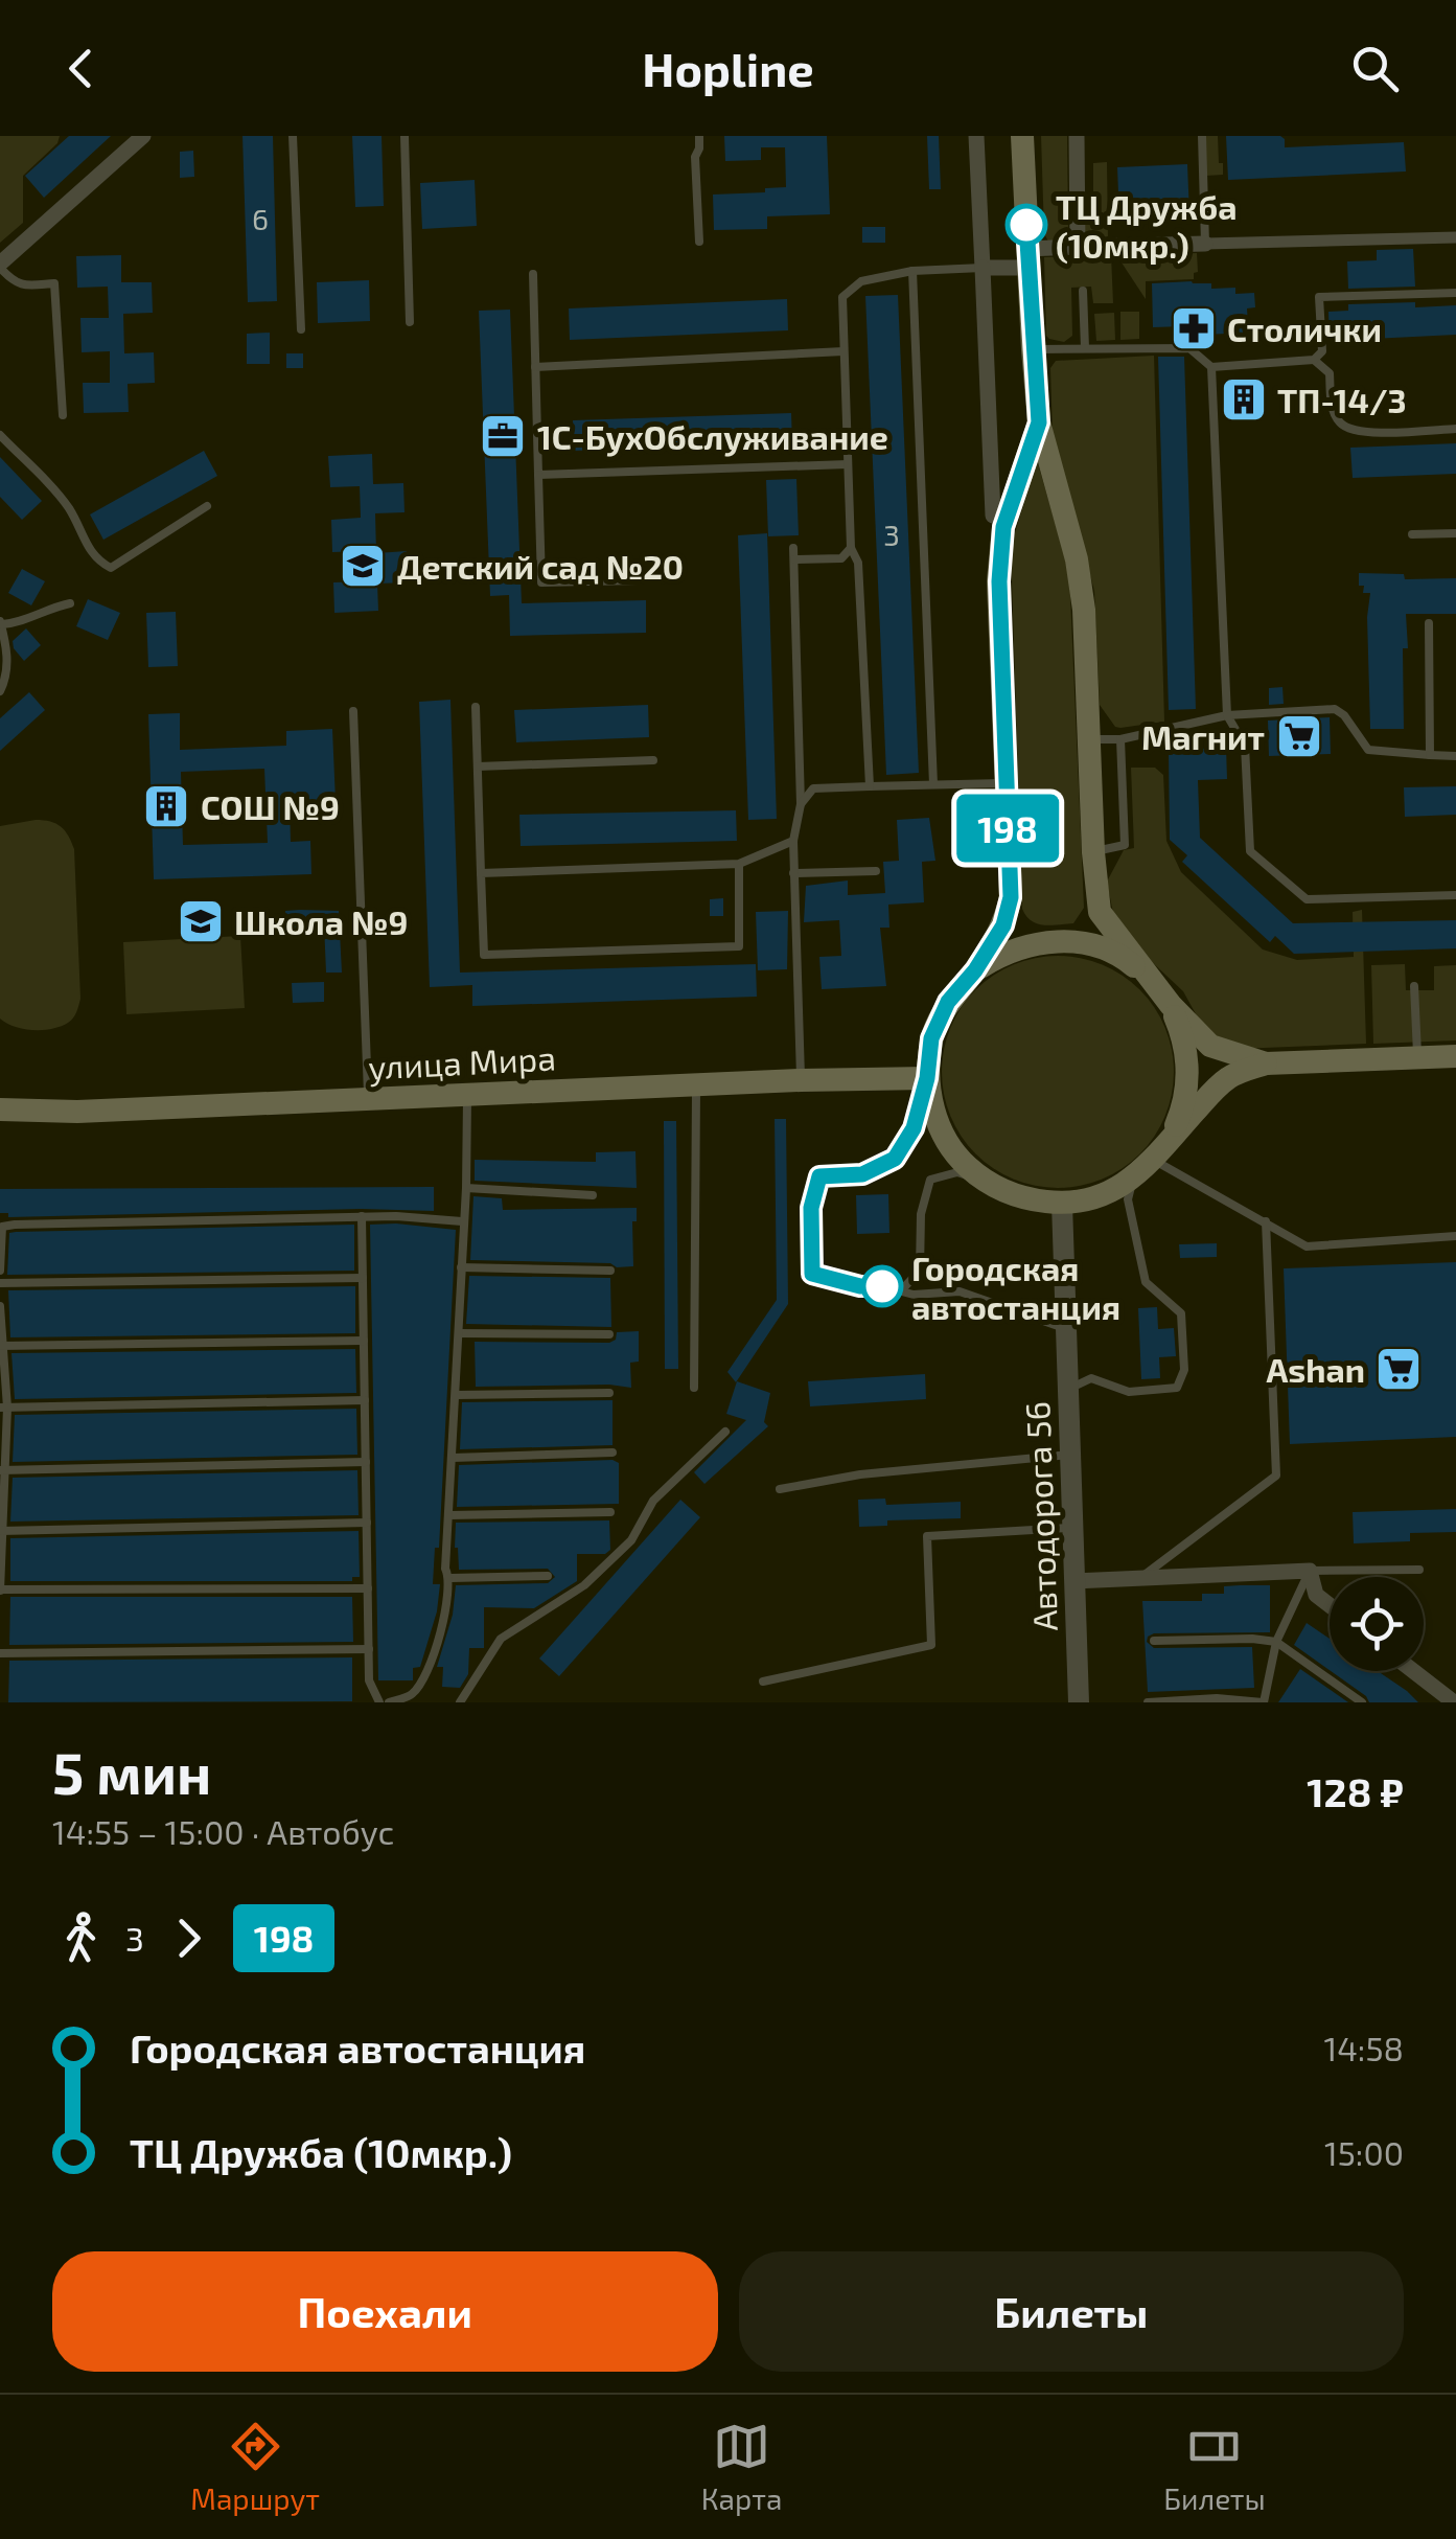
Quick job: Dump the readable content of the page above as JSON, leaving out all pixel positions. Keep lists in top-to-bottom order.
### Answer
{
  "streets": {
    "main road": ["улица Мира"],
    "street": ["Автодорога 56"]
  },
  "places": {
    "other": ["ТЦ Дружба (10мкр.)", "Городская автостанция"],
    "pharmacy": ["Столички"],
    "building": ["ТП-14/3", "СОШ №9"],
    "office": ["1С-БухОбслуживание"],
    "school or university": ["Детский сад №20", "Школа №9"],
    "supermarket": ["Магнит", "Ashan"]
  },
  "lines": ["bus line 198"],
  "house_numbers": ["6", "3"],
  "page": {
    "header": "Hopline",
    "on_map": "198",
    "heading": ["5 мин", "14:55 – 15:00 · Автобус", "128 ₽"],
    "legs": ["3", "198"],
    "list": [
      {
        "name": "Городская автостанция",
        "value": "14:58"
      },
      {
        "name": "ТЦ Дружба (10мкр.)",
        "value": "15:00"
      }
    ],
    "buttons": ["Поехали", "Билеты"],
    "tabs": ["Маршрут", "Карта", "Билеты"]
  }
}
